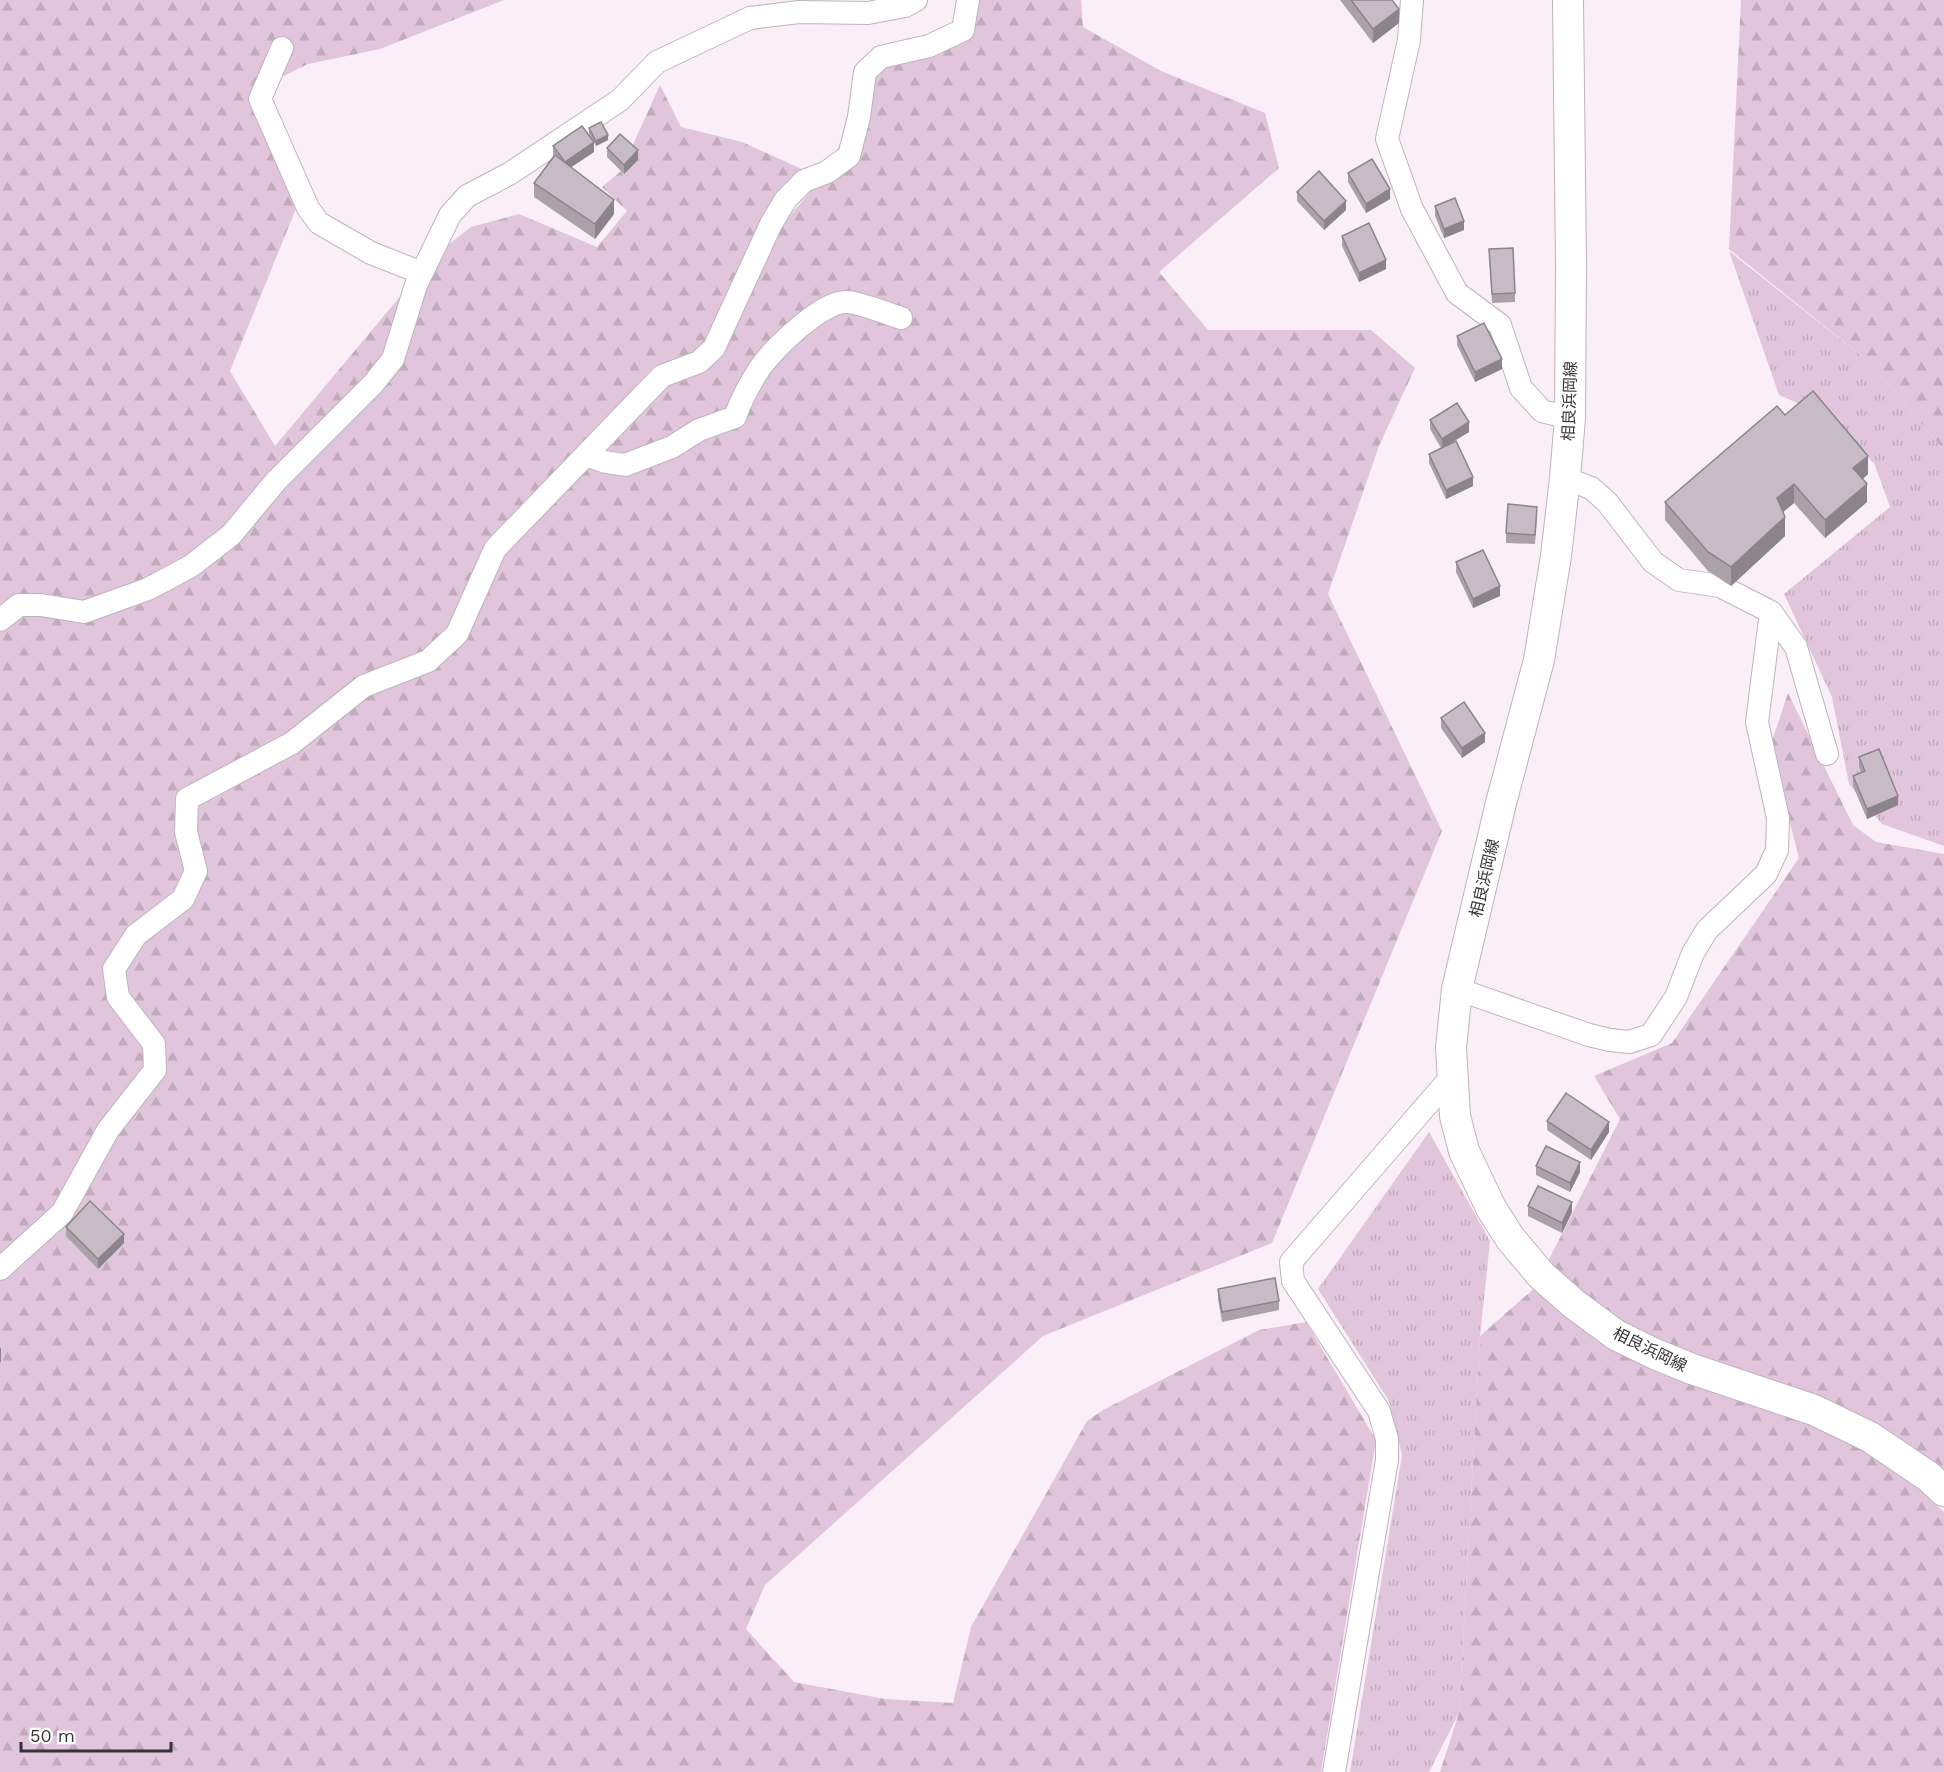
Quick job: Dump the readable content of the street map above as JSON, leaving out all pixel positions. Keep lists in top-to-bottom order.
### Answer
{
  "streets": {
    "main road": ["相良浜岡線"]
  },
  "scale_bar": "50 m"
}
